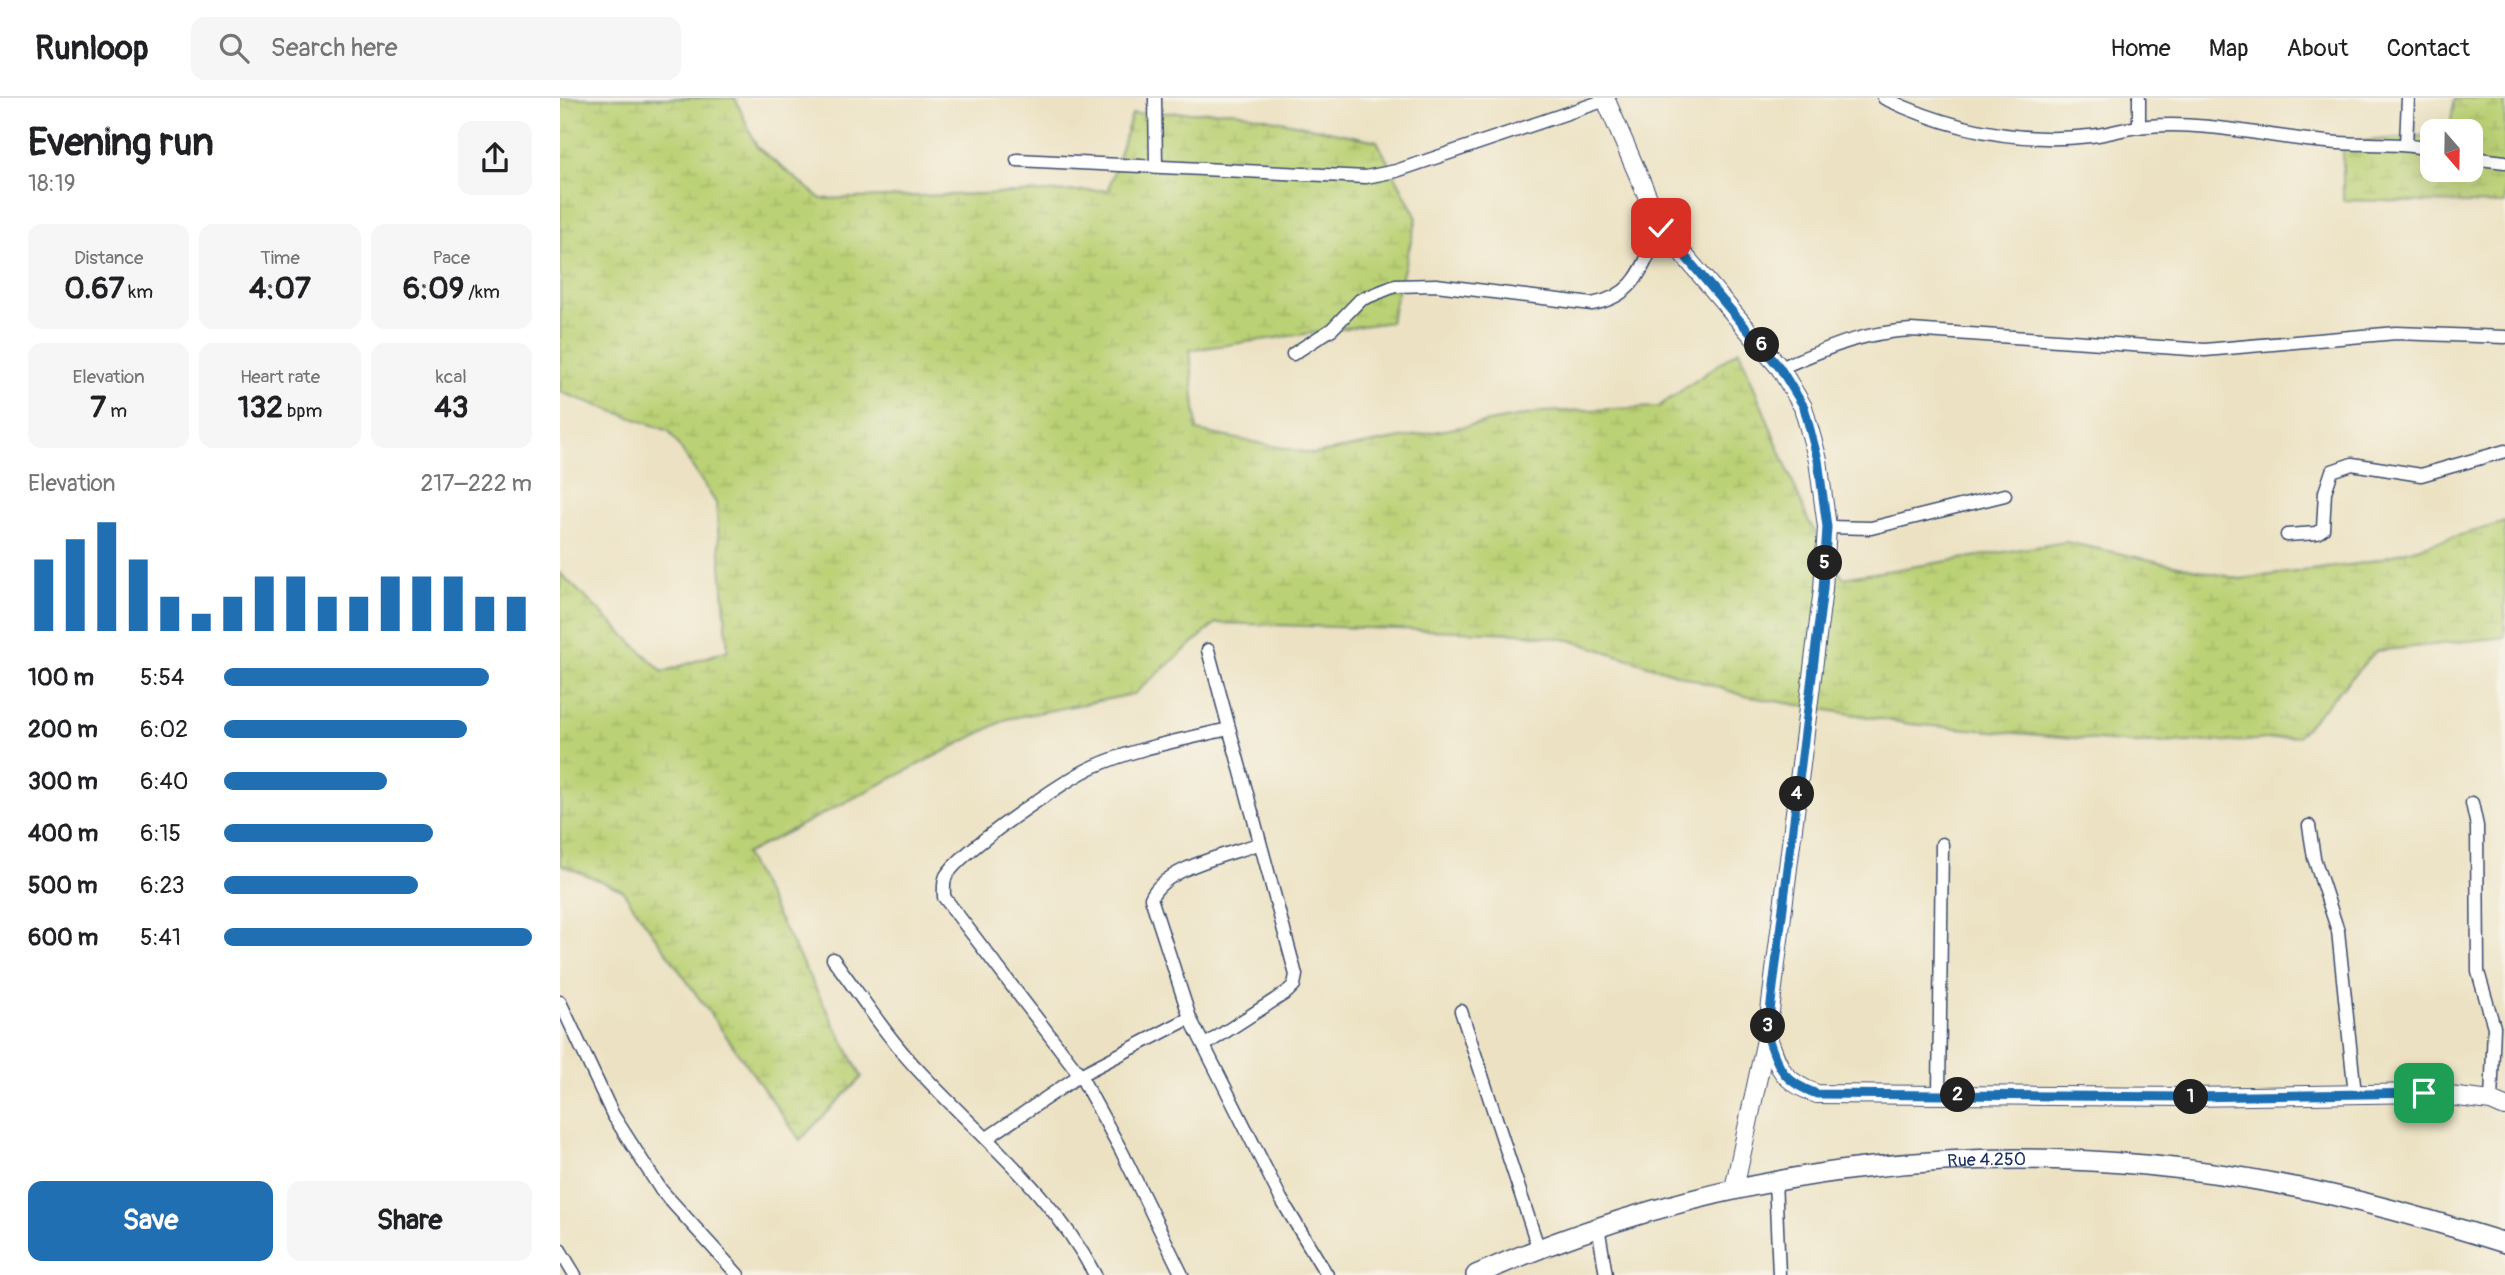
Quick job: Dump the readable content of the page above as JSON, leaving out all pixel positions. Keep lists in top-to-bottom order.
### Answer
{
  "streets": {
    "main road": ["Rue 4.250"]
  },
  "north": "bottom",
  "page": {
    "header": "Runloop",
    "search": "Search here",
    "nav": [
      "Home",
      "Map",
      "About",
      "Contact"
    ],
    "heading": ["Evening run", "18:19"],
    "stats": [
      ["Distance", "0.67 km"],
      ["Time", "4:07"],
      ["Pace", "6:09 /km"],
      ["Elevation", "7 m"],
      ["Heart rate", "132 bpm"],
      ["kcal", "43"]
    ],
    "pins": [
      "6",
      "5",
      "4",
      "3",
      "2",
      "1"
    ],
    "chart": ["Elevation", "217–222 m"],
    "list": [
      {
        "name": "100 m",
        "note": "5:54"
      },
      {
        "name": "200 m",
        "note": "6:02"
      },
      {
        "name": "300 m",
        "note": "6:40"
      },
      {
        "name": "400 m",
        "note": "6:15"
      },
      {
        "name": "500 m",
        "note": "6:23"
      },
      {
        "name": "600 m",
        "note": "5:41"
      }
    ],
    "buttons": ["Save", "Share"]
  }
}
